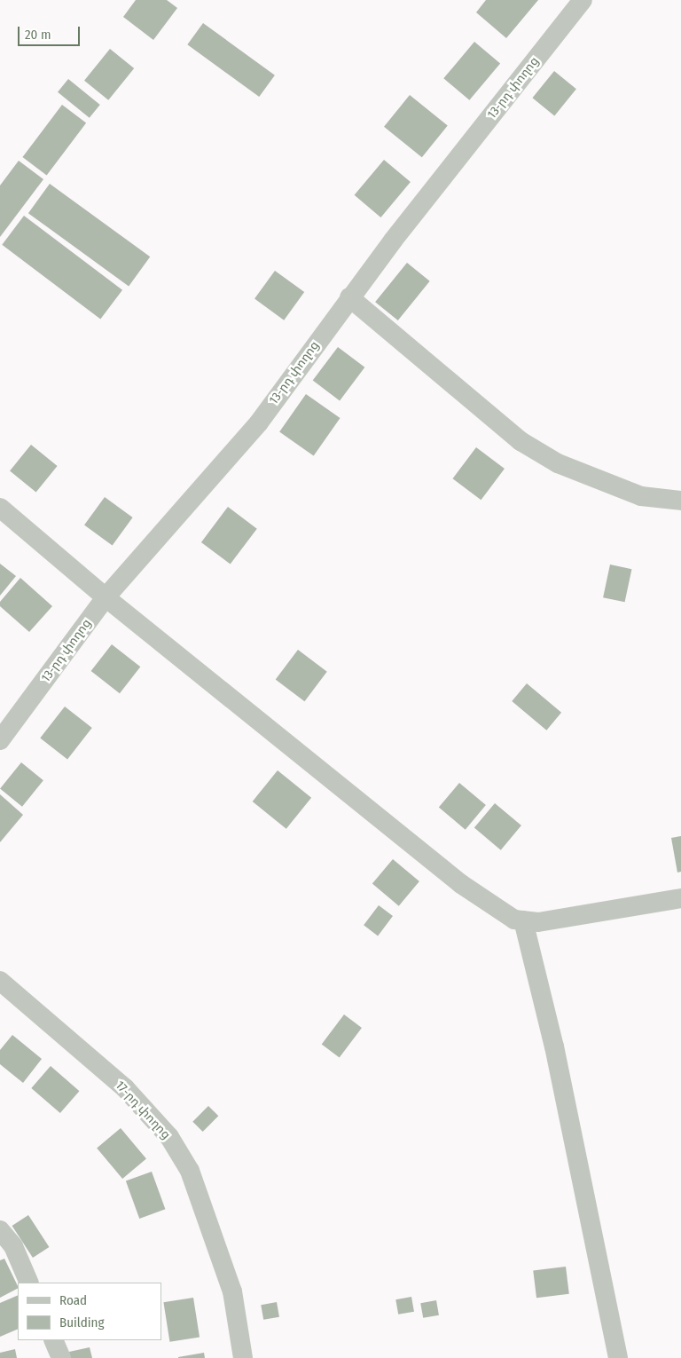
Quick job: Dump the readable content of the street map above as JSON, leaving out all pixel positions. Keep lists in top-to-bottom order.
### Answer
{
  "streets": {
    "street": ["13-րդ փողոց", "17-րդ փողոց"]
  },
  "legend": ["Road", "Building"],
  "scale_bar": "20 m"
}
